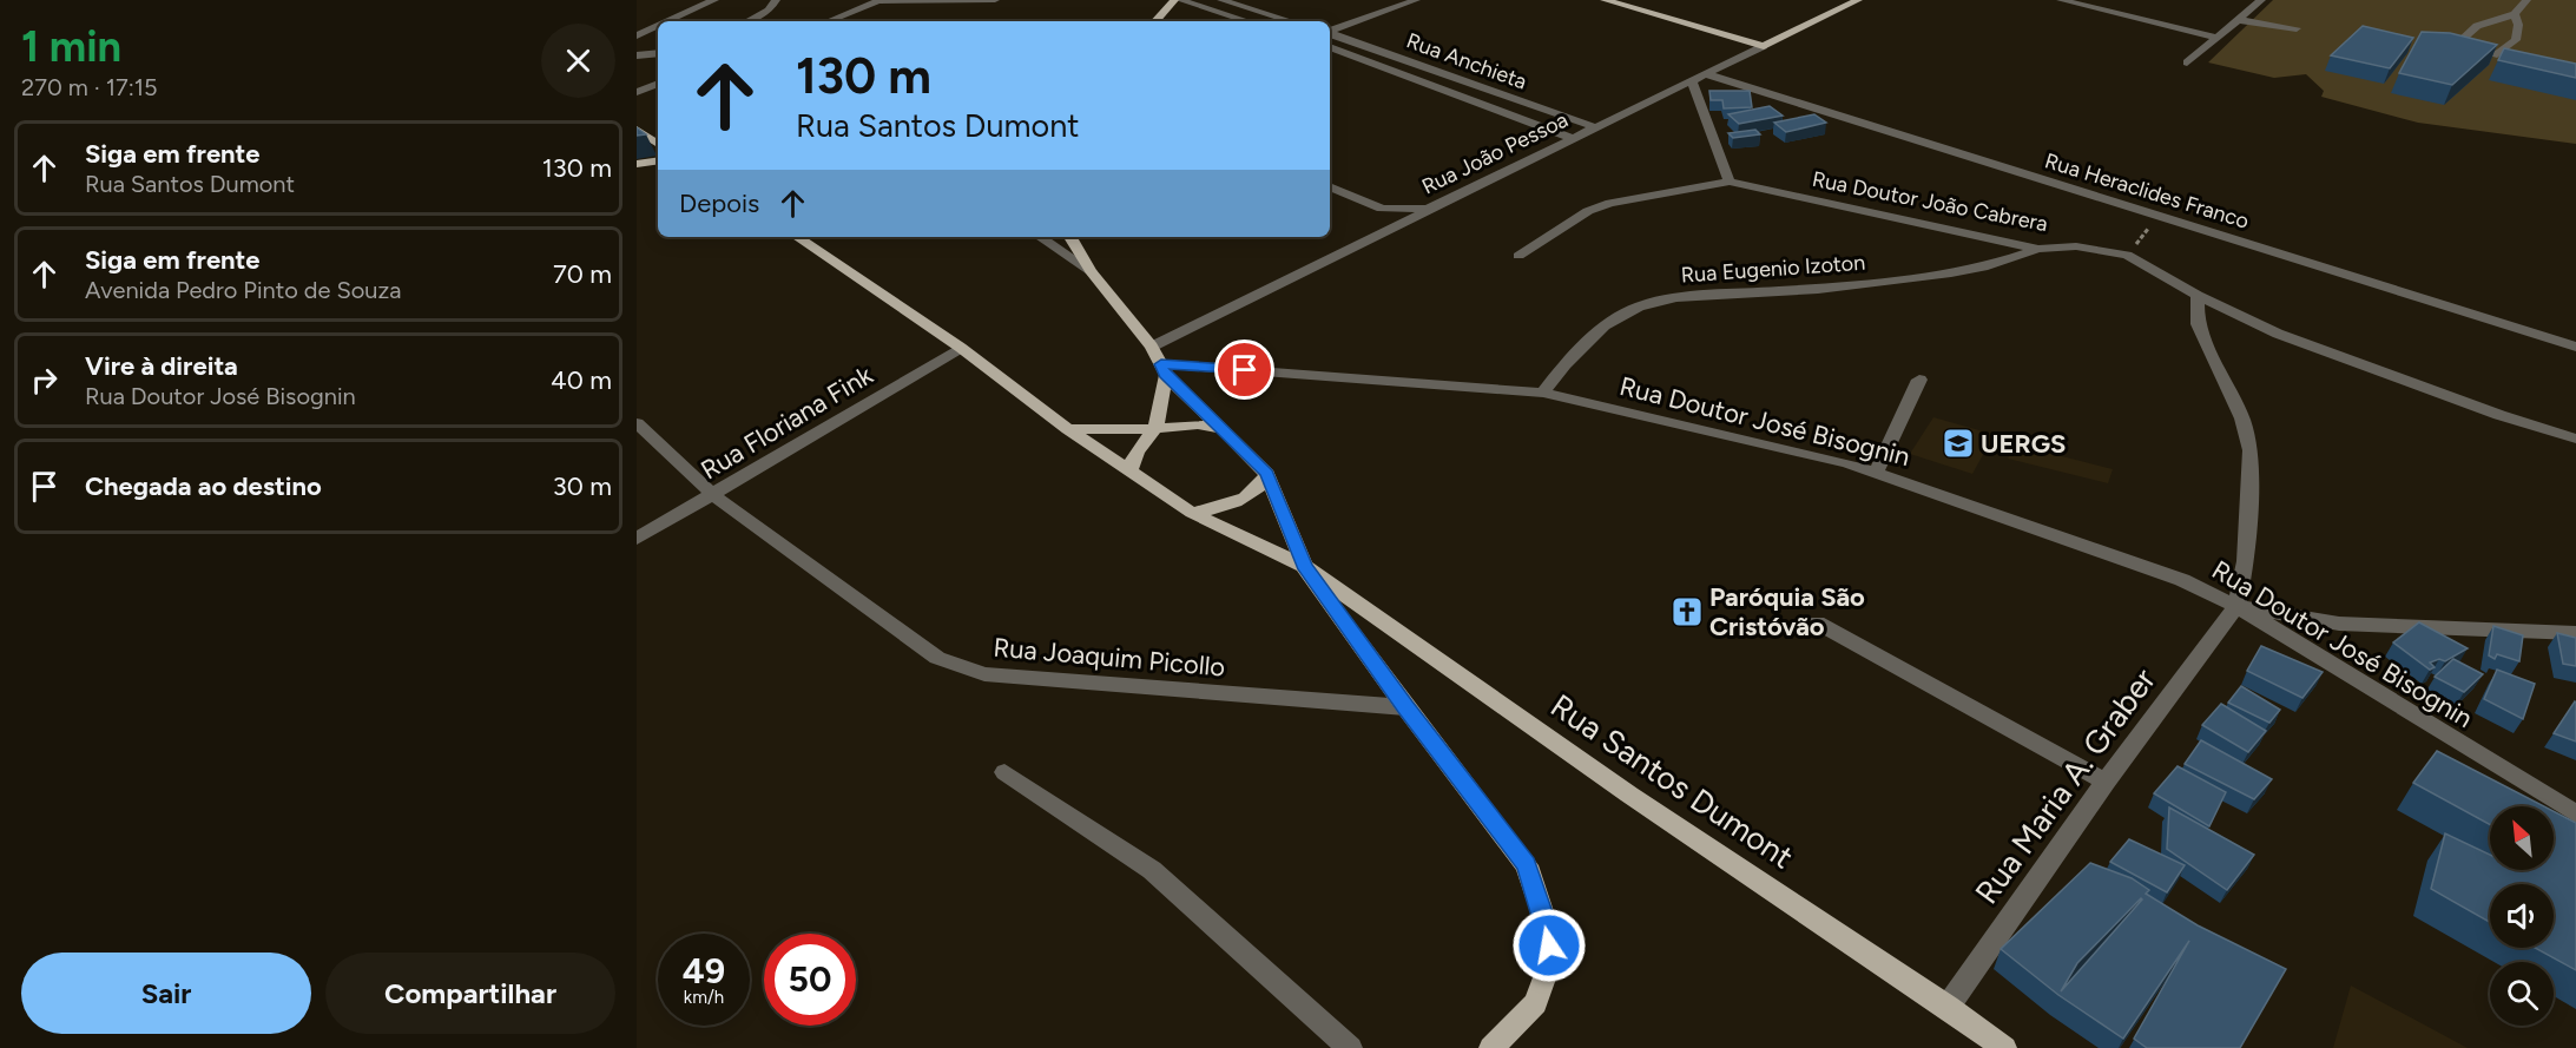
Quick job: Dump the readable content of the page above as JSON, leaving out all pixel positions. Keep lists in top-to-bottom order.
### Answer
{
  "streets": {
    "main road": ["Rua João Pessoa", "Rua Santos Dumont"],
    "street": [
      "Rua Anchieta",
      "Rua Heraclides Franco",
      "Rua Doutor João Cabrera",
      "Rua Eugenio Izoton",
      "Rua Doutor José Bisognin",
      "Rua Floriana Fink",
      "Rua Joaquim Picollo",
      "Rua Maria A. Graber"
    ]
  },
  "crossings": [
    ["Rua Anchieta", "Rua João Pessoa"],
    ["Rua João Pessoa", "Rua Heraclides Franco"],
    ["Rua Doutor João Cabrera", "Rua Eugenio Izoton"],
    ["Rua Eugenio Izoton", "Rua Doutor José Bisognin"],
    ["Rua Doutor José Bisognin", "Rua Maria A. Graber"],
    ["Rua Floriana Fink", "Rua Joaquim Picollo"],
    ["Rua Floriana Fink", "Rua Santos Dumont"],
    ["Rua Santos Dumont", "Rua Maria A. Graber"]
  ],
  "places": {
    "school or university": ["UERGS"],
    "church": ["Paróquia São Cristóvão"]
  },
  "north": "top left",
  "page": {
    "heading": ["1 min", "270 m · 17:15"],
    "turn": ["130 m", "Rua Santos Dumont"],
    "list": [
      {
        "name": "Siga em frente",
        "note": "Rua Santos Dumont",
        "value": "130 m"
      },
      {
        "name": "Siga em frente",
        "note": "Avenida Pedro Pinto de Souza",
        "value": "70 m"
      },
      {
        "name": "Vire à direita",
        "note": "Rua Doutor José Bisognin",
        "value": "40 m"
      },
      {
        "name": "Chegada ao destino",
        "value": "30 m"
      }
    ],
    "then": "Depois",
    "speed": "49 km/h",
    "limit": "50",
    "buttons": ["Sair", "Compartilhar"]
  }
}
